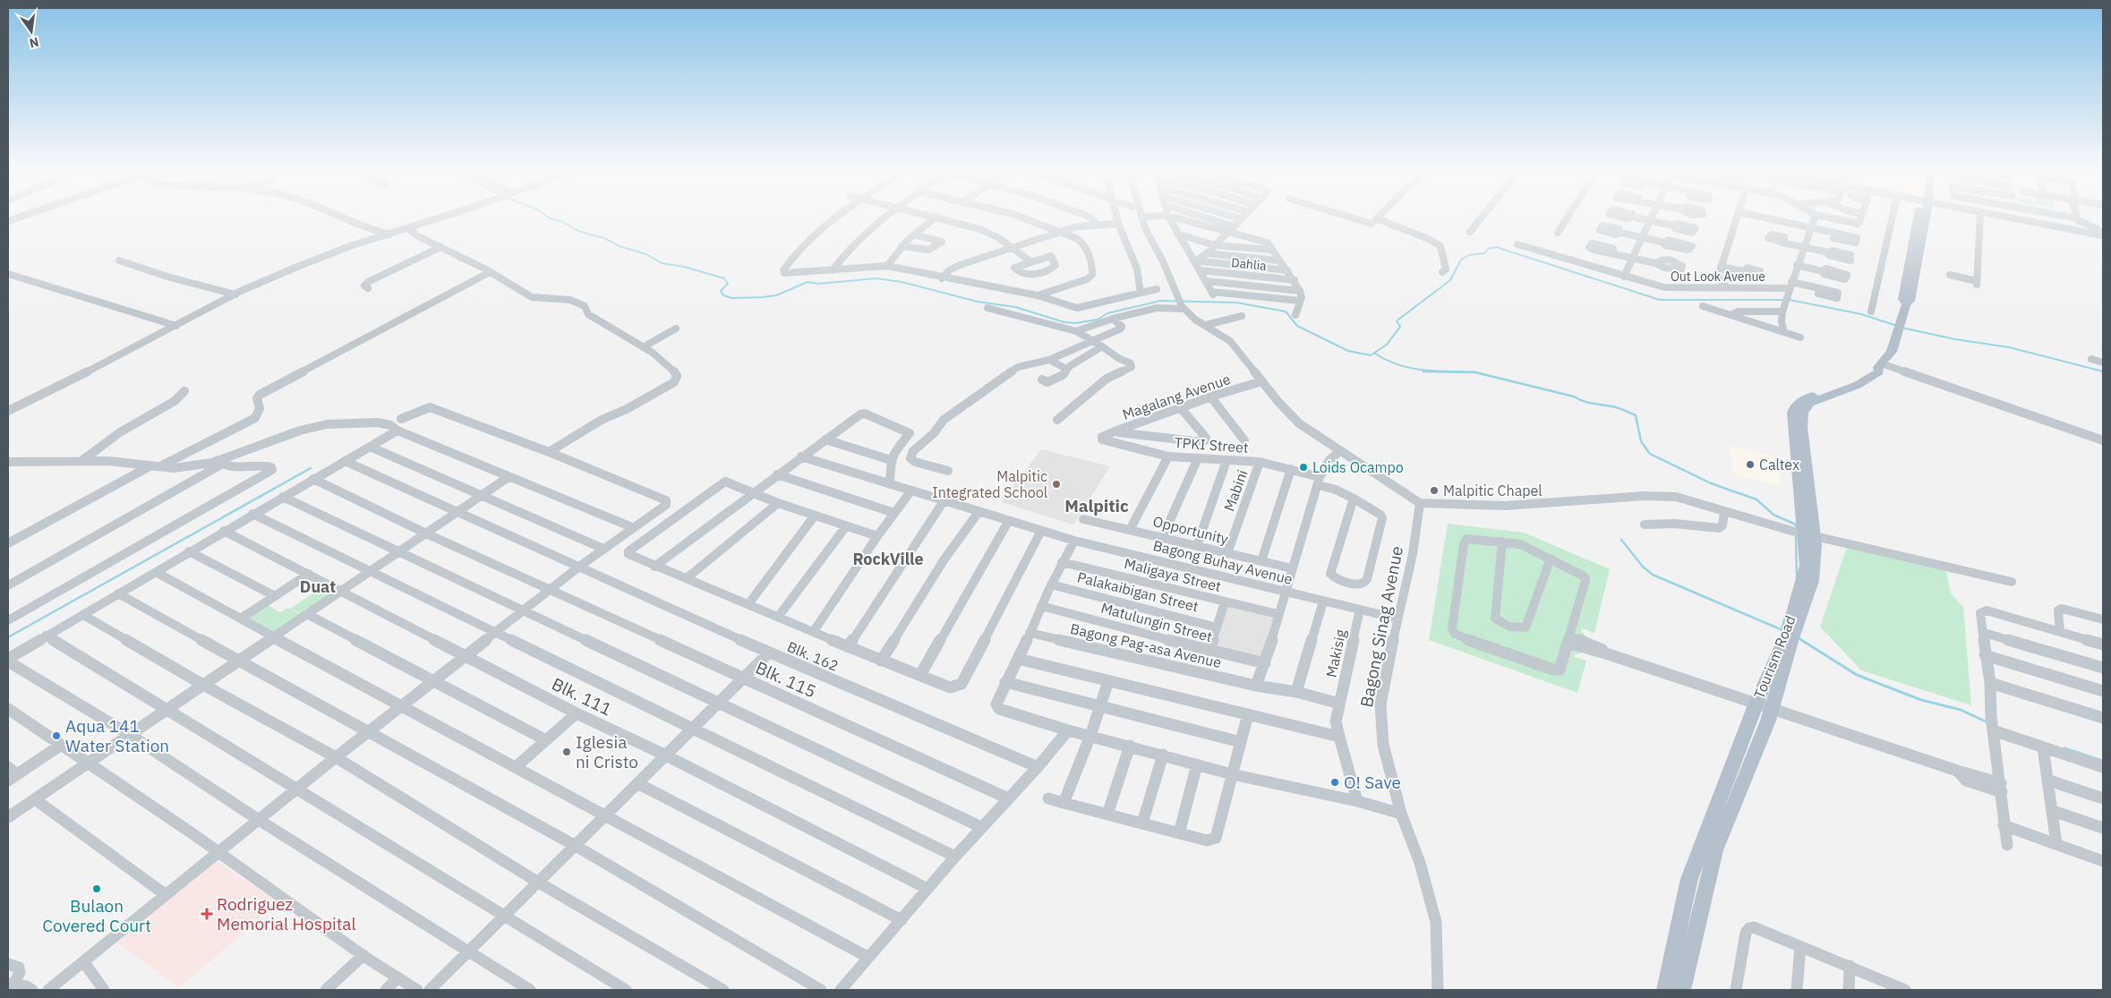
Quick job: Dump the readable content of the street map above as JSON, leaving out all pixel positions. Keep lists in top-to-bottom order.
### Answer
{
  "streets": {
    "main road": ["Tourism Road"],
    "street": [
      "Dahlia",
      "Out Look Avenue",
      "Magalang Avenue",
      "TPKI Street",
      "Mabini",
      "Opportunity",
      "Bagong Buhay Avenue",
      "Maligaya Street",
      "Palakaibigan Street",
      "Matulungin Street",
      "Bagong Sinag Avenue",
      "Bagong Pag-asa Avenue",
      "Makisig",
      "Blk. 162",
      "Blk. 115",
      "Blk. 111"
    ]
  },
  "crossings": [
    ["Magalang Avenue", "TPKI Street"],
    ["TPKI Street", "Mabini"],
    ["Mabini", "Opportunity"],
    ["Bagong Buhay Avenue", "Bagong Sinag Avenue"],
    ["Bagong Buhay Avenue", "Makisig"],
    ["Bagong Pag-asa Avenue", "Makisig"]
  ],
  "districts": ["Malpitic", "RockVille", "Duat"],
  "places": {
    "other": [
      "Caltex",
      "Loids Ocampo",
      "Malpitic Integrated School",
      "Malpitic Chapel",
      "Aqua 141 Water Station",
      "Iglesia ni Cristo",
      "O! Save",
      "Bulaon Covered Court"
    ],
    "health": ["Rodriguez Memorial Hospital"]
  },
  "north": "bottom"
}
